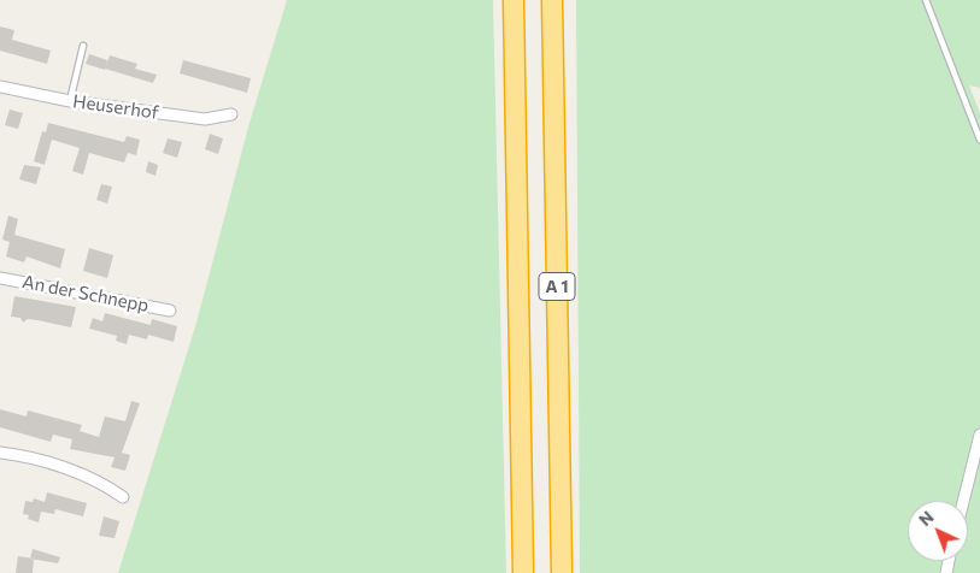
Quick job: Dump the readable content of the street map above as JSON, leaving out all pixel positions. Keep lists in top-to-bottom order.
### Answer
{
  "streets": {
    "highway": ["A 1"],
    "street": ["Heuserhof", "An der Schnepp"]
  },
  "north": "top left"
}
